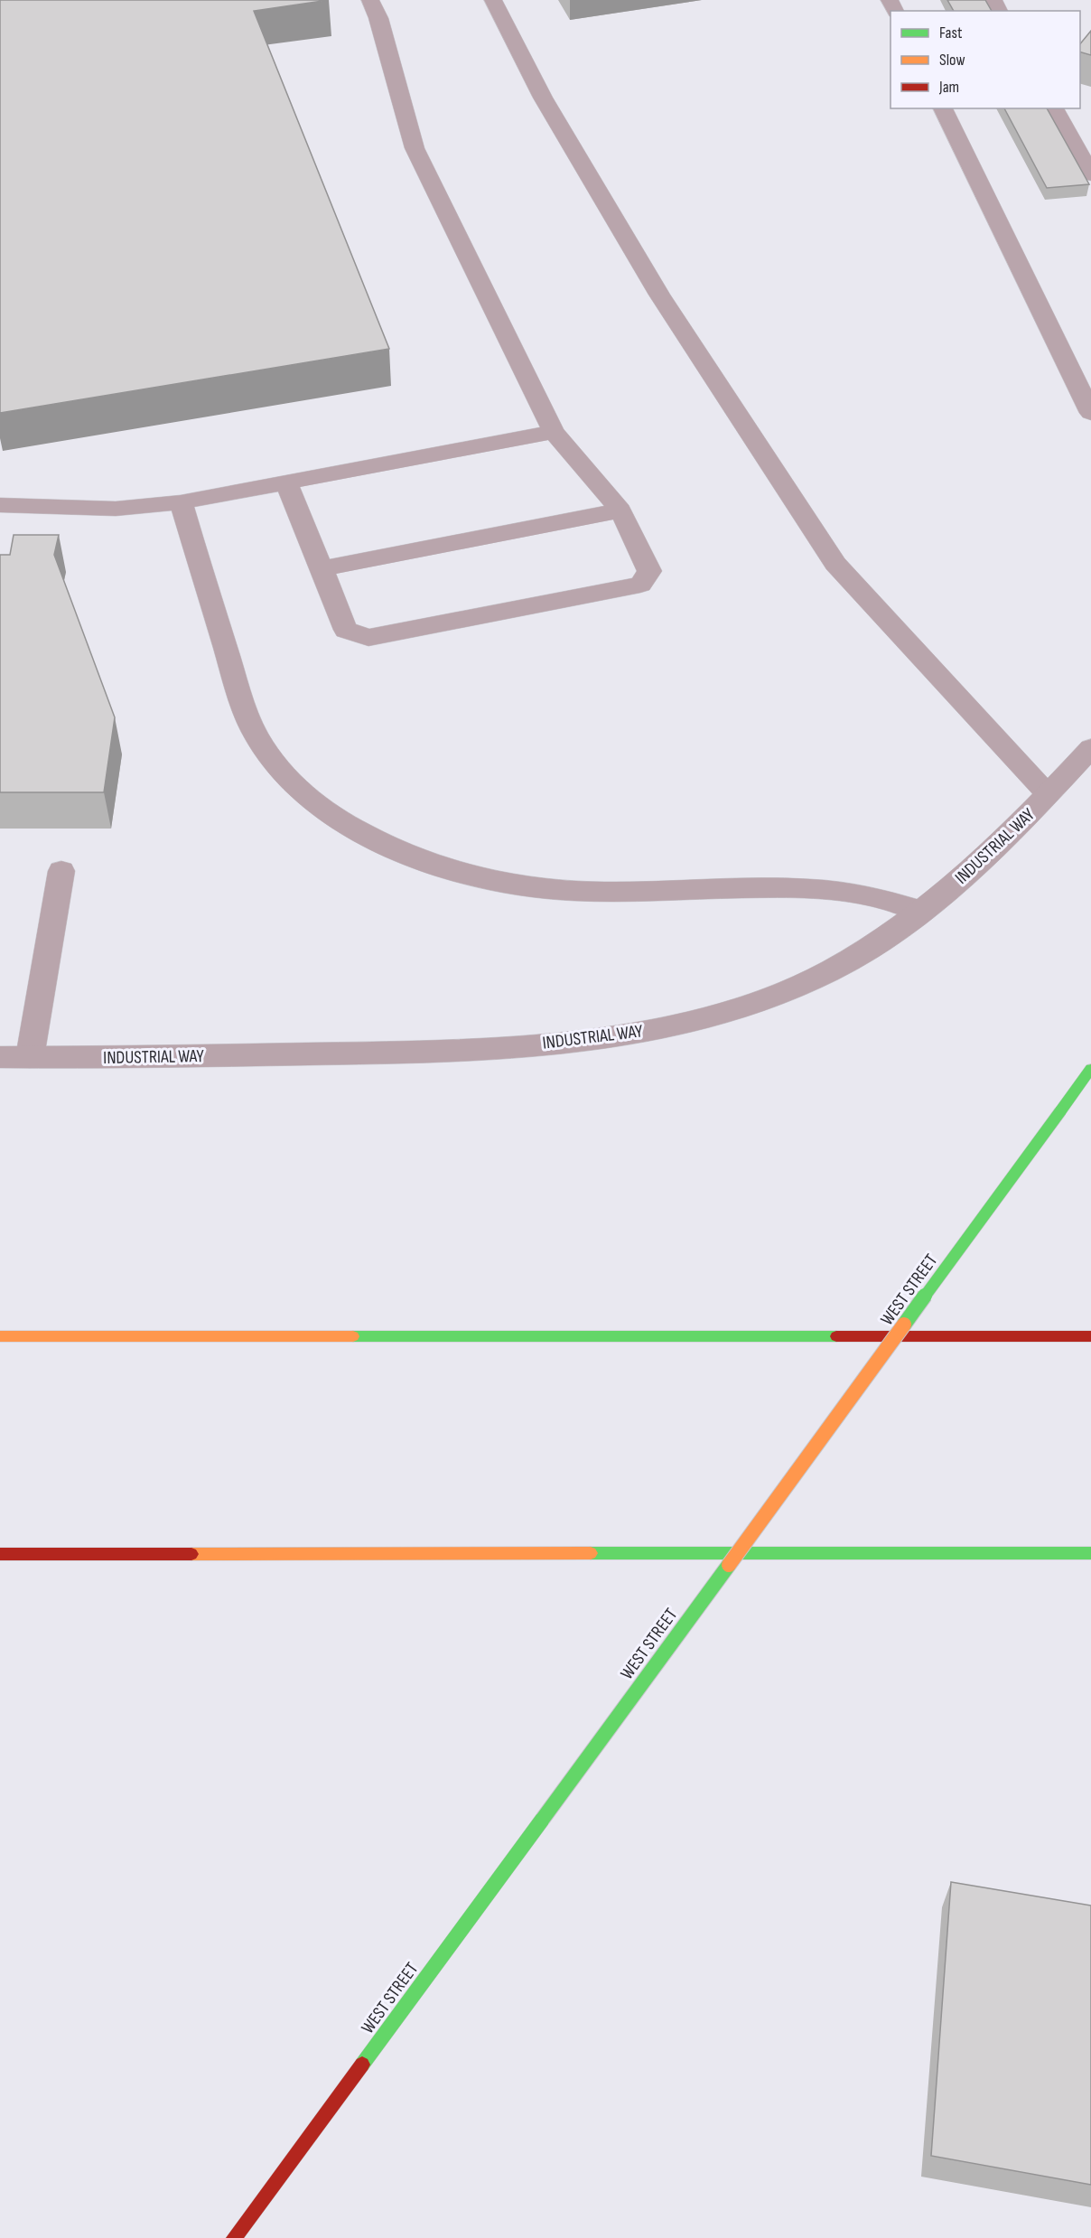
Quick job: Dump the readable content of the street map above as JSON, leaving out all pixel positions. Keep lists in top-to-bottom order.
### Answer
{
  "streets": {
    "main road": ["WEST STREET"],
    "street": ["INDUSTRIAL WAY"]
  },
  "legend": ["Fast", "Slow", "Jam"]
}
